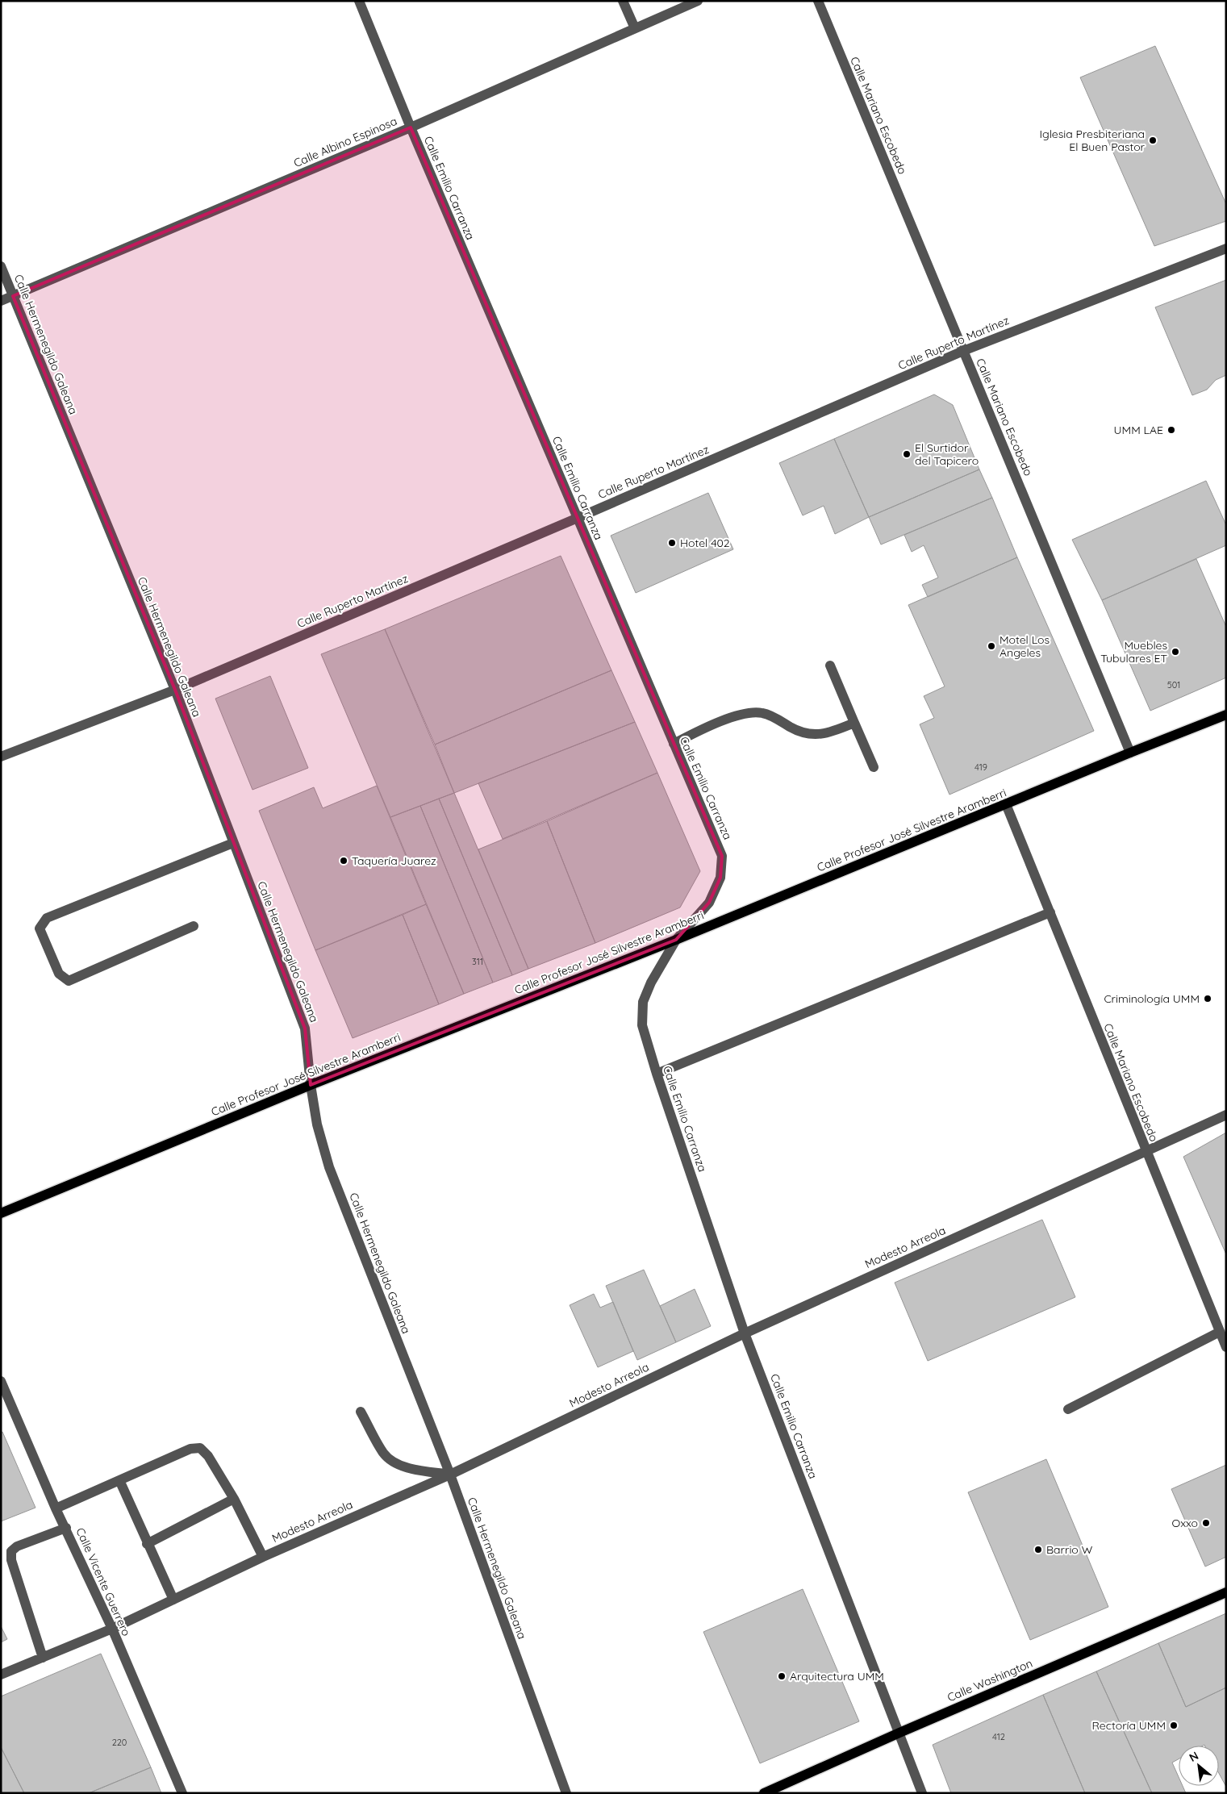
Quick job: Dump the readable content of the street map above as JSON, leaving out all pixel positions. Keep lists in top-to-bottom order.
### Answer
{
  "streets": {
    "main road": ["Calle Profesor José Silvestre Aramberri", "Calle Washington"],
    "street": [
      "Calle Mariano Escobedo",
      "Calle Albino Espinosa",
      "Calle Emilio Carranza",
      "Calle Ruperto Martínez",
      "Calle Hermenegildo Galeana",
      "Modesto Arreola",
      "Calle Vicente Guerrero"
    ]
  },
  "crossings": [
    ["Calle Mariano Escobedo", "Calle Ruperto Martínez"],
    ["Calle Mariano Escobedo", "Calle Profesor José Silvestre Aramberri"],
    ["Calle Mariano Escobedo", "Modesto Arreola"],
    ["Calle Albino Espinosa", "Calle Emilio Carranza"],
    ["Calle Albino Espinosa", "Calle Hermenegildo Galeana"],
    ["Calle Emilio Carranza", "Calle Ruperto Martínez"],
    ["Calle Emilio Carranza", "Calle Profesor José Silvestre Aramberri"],
    ["Calle Emilio Carranza", "Modesto Arreola"],
    ["Calle Emilio Carranza", "Calle Washington"],
    ["Calle Ruperto Martínez", "Calle Hermenegildo Galeana"],
    ["Calle Hermenegildo Galeana", "Calle Profesor José Silvestre Aramberri"],
    ["Calle Hermenegildo Galeana", "Modesto Arreola"],
    ["Modesto Arreola", "Calle Vicente Guerrero"]
  ],
  "places": [
    "Iglesia Presbiteriana El Buen Pastor",
    "UMM LAE",
    "El Surtidor del Tapicero",
    "Hotel 402",
    "Motel Los Angeles",
    "Muebles Tubulares ET",
    "Taquería Juarez",
    "Criminología UMM",
    "Oxxo",
    "Barrio W",
    "Arquitectura UMM",
    "Rectoría UMM"
  ],
  "house_numbers": [
    "501",
    "419",
    "311",
    "412",
    "220"
  ],
  "north": "top left"
}
